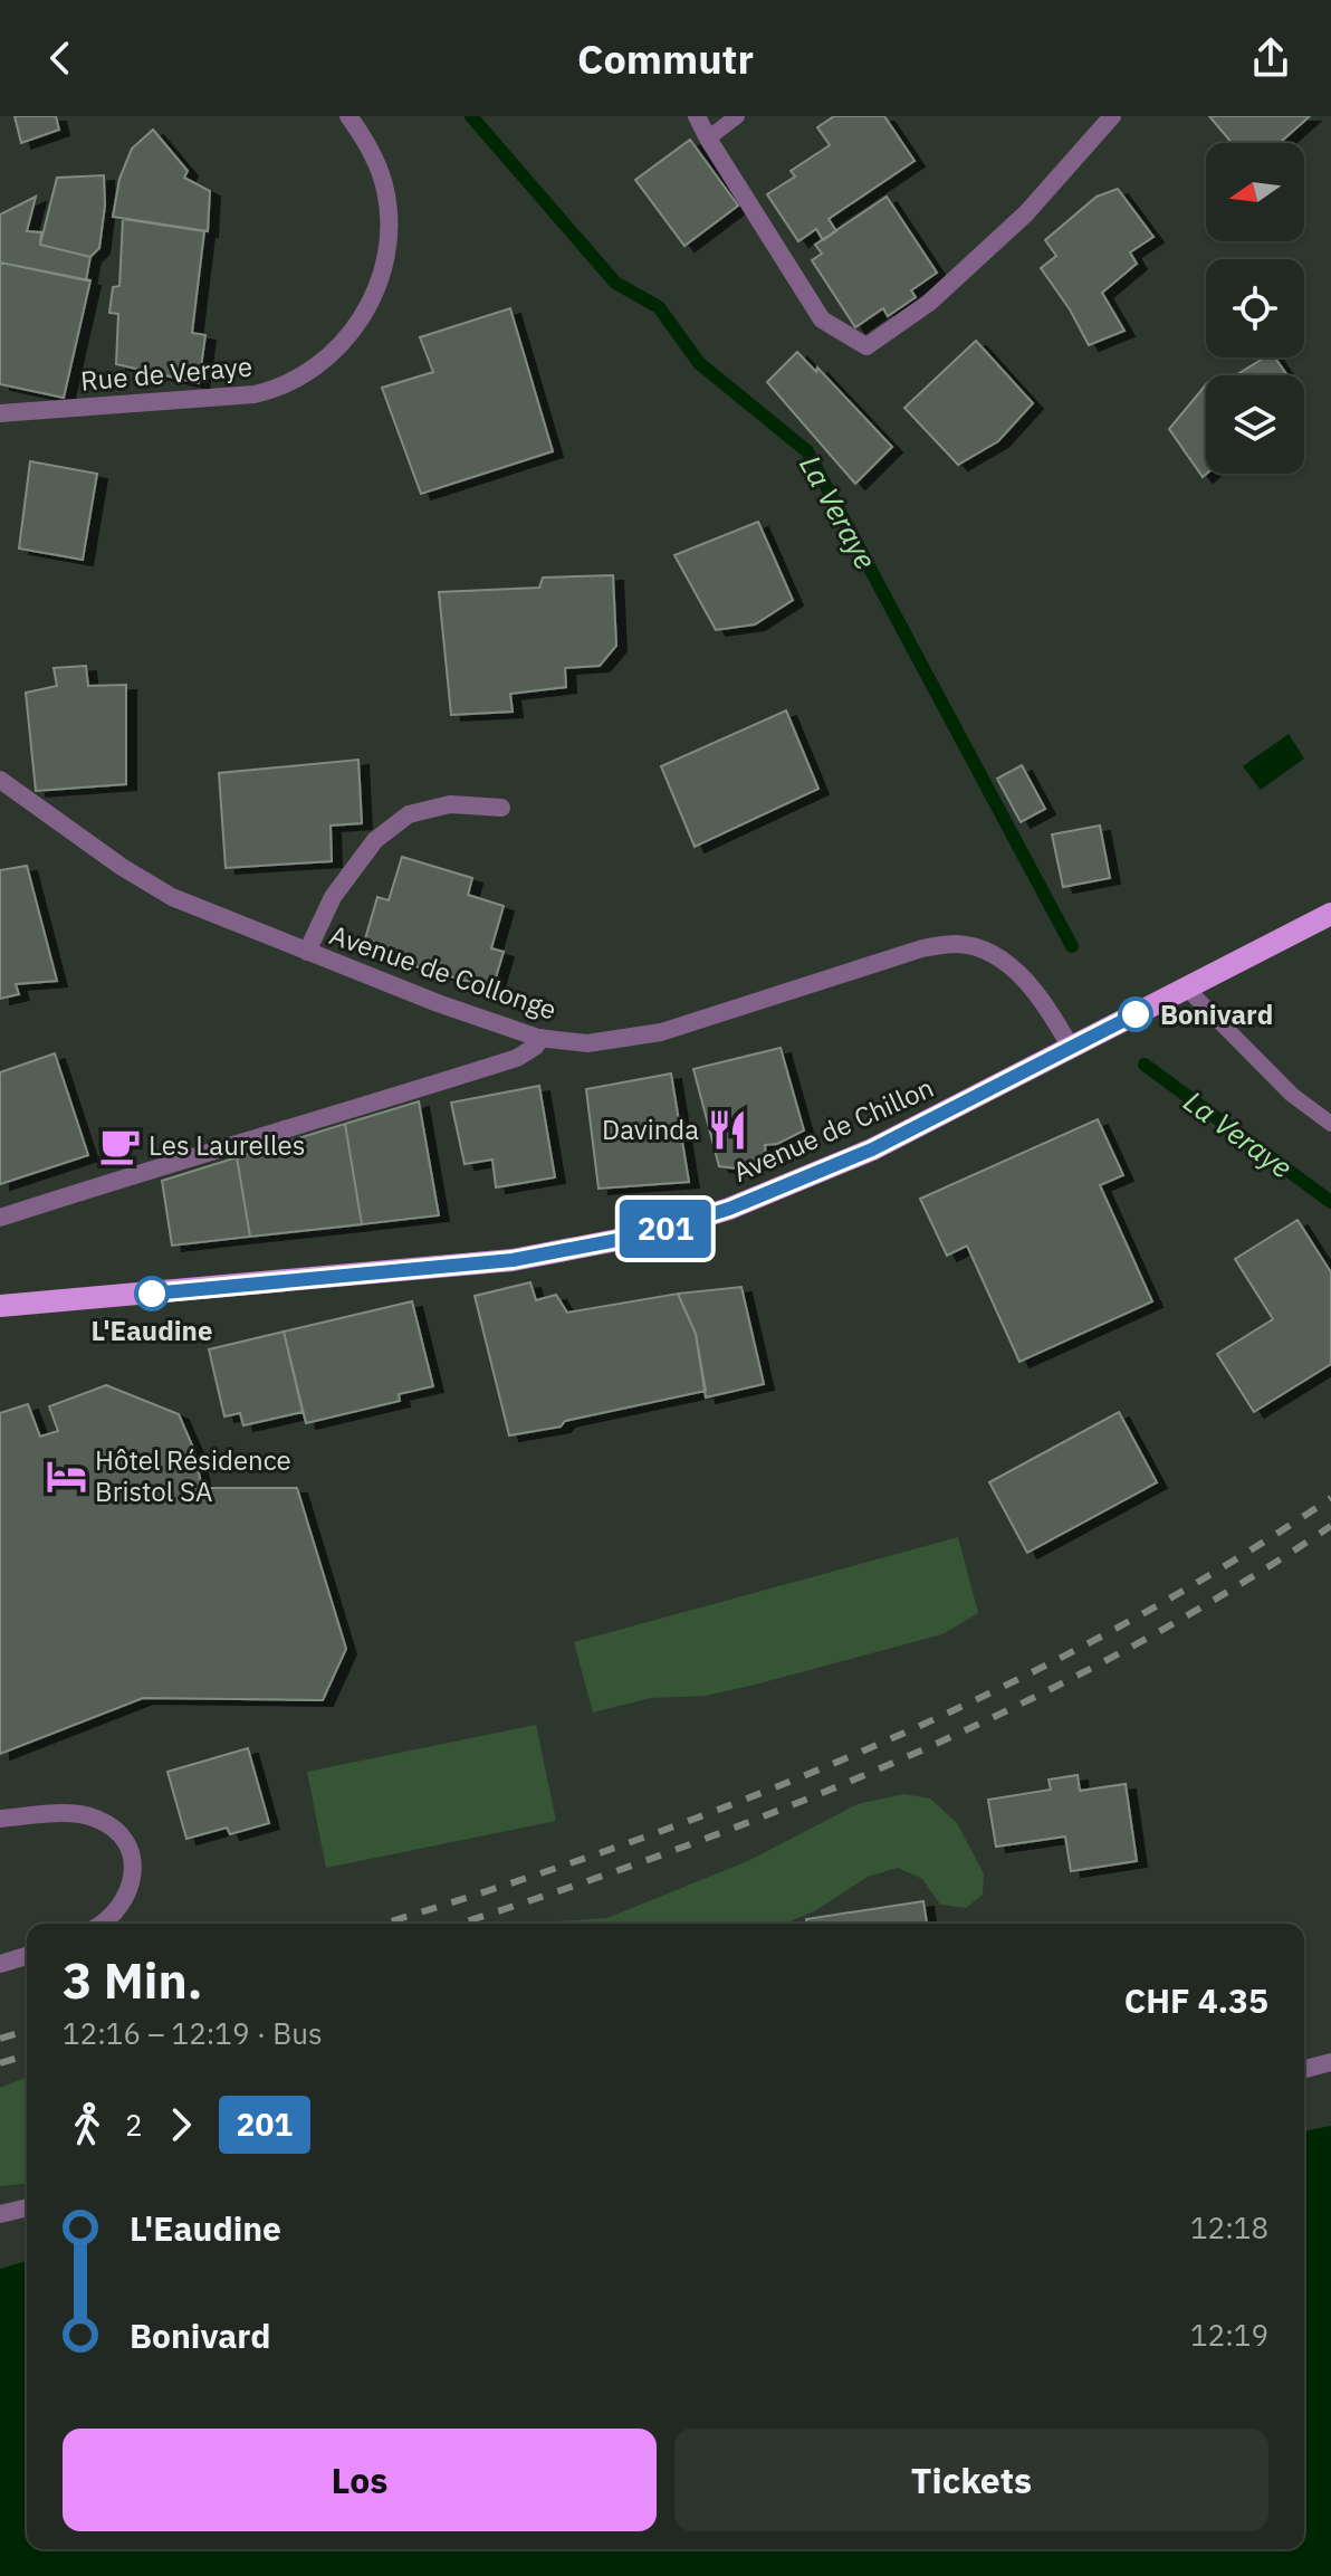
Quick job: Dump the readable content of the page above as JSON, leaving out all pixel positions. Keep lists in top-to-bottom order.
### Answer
{
  "streets": {
    "main road": ["Avenue de Chillon"],
    "street": ["Rue de Veraye", "Avenue de Collonge"]
  },
  "crossings": [
    ["Avenue de Collonge", "Avenue de Chillon"]
  ],
  "water": ["La Veraye"],
  "places": {
    "other": ["Bonivard", "L'Eaudine"],
    "restaurant": ["Davinda"],
    "cafe": ["Les Laurelles"],
    "hotel": ["Hôtel Résidence Bristol SA"]
  },
  "lines": ["bus line 201"],
  "north": "left",
  "page": {
    "header": "Commutr",
    "on_map": "201",
    "heading": ["3 Min.", "12:16 – 12:19 · Bus", "CHF 4.35"],
    "legs": ["2", "201"],
    "list": [
      {
        "name": "L'Eaudine",
        "value": "12:18"
      },
      {
        "name": "Bonivard",
        "value": "12:19"
      }
    ],
    "buttons": ["Los", "Tickets"]
  }
}
